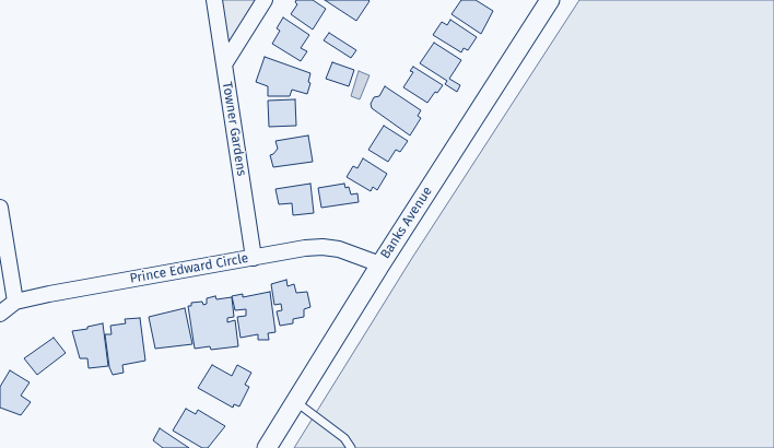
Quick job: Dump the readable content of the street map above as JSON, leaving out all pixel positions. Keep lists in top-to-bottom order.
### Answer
{
  "streets": {
    "street": ["Towner Gardens", "Banks Avenue", "Prince Edward Circle"]
  },
  "crossings": [
    ["Towner Gardens", "Prince Edward Circle"],
    ["Banks Avenue", "Prince Edward Circle"]
  ]
}
